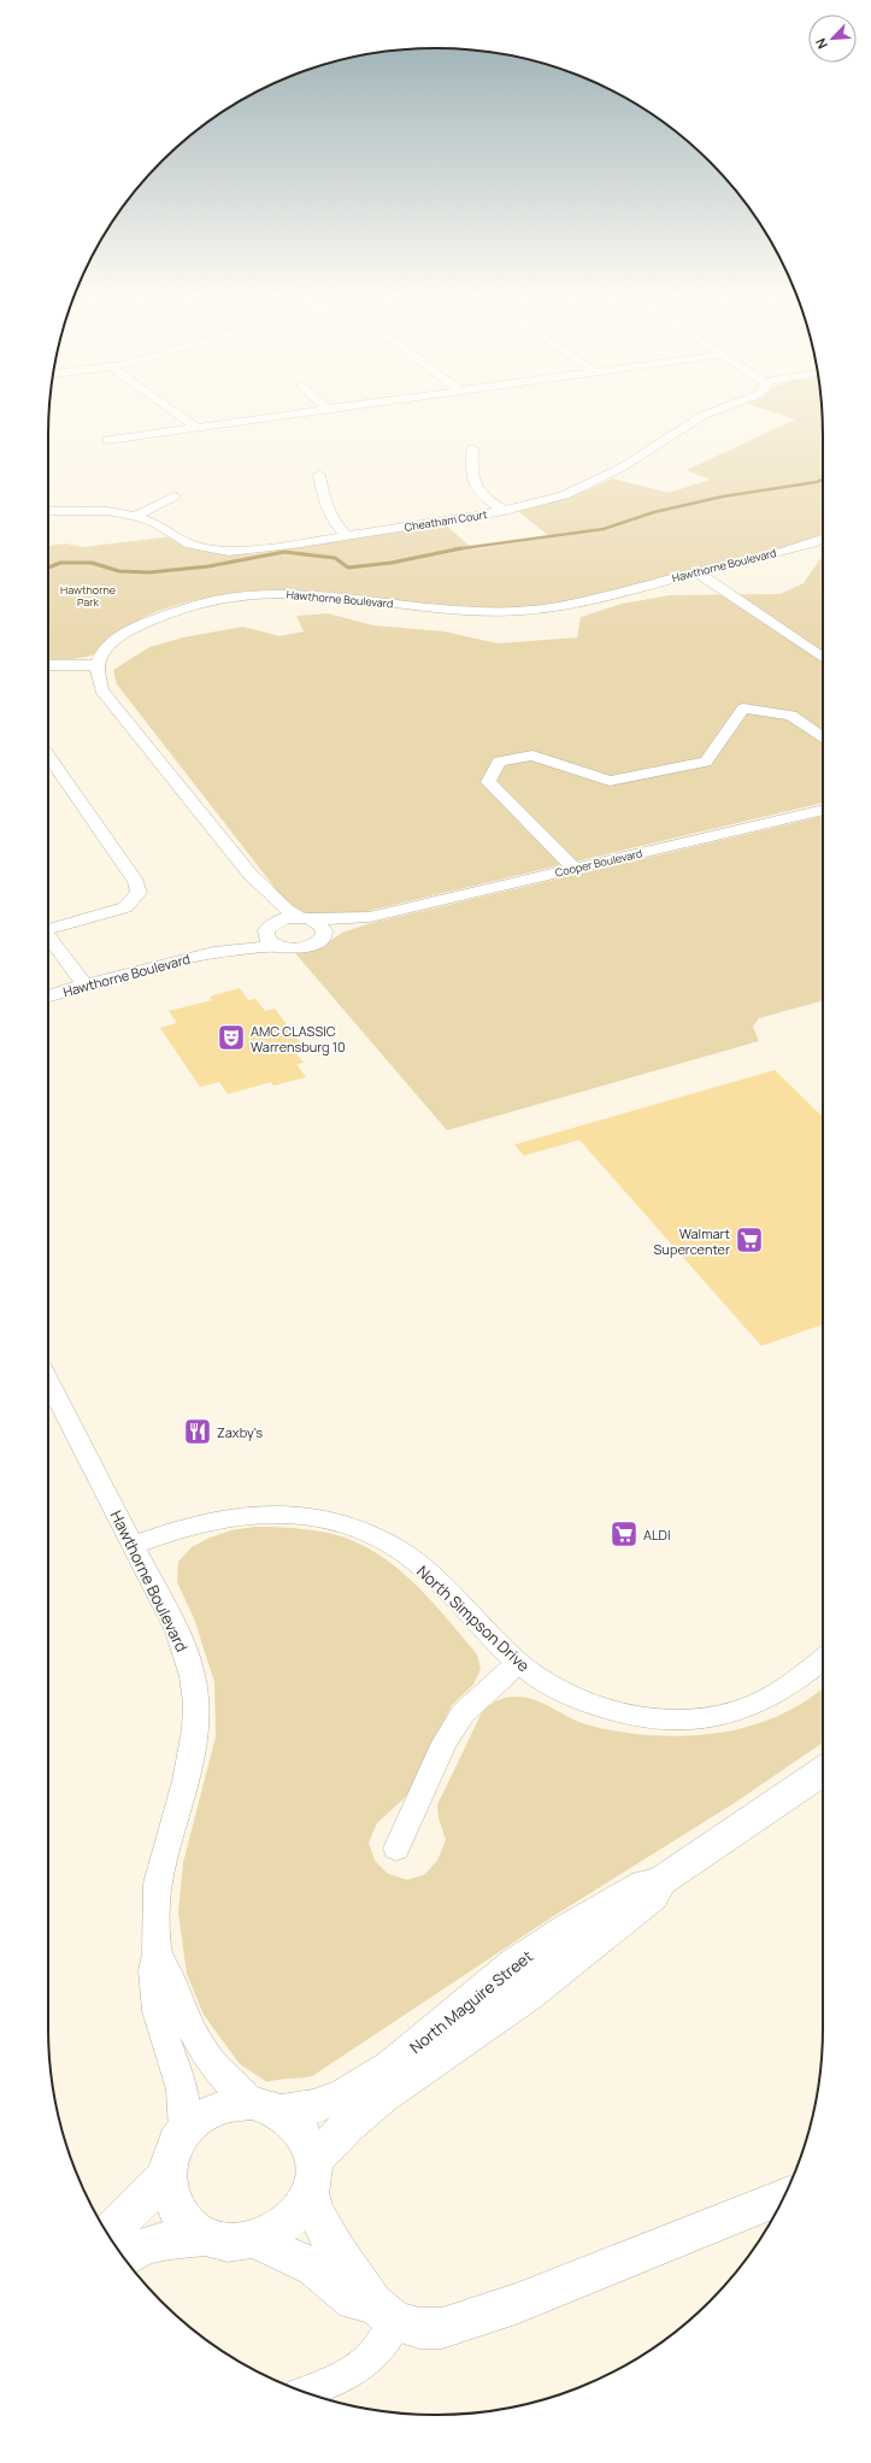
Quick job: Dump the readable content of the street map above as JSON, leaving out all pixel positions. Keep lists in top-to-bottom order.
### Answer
{
  "streets": {
    "main road": ["North Maguire Street"],
    "street": [
      "Cheatham Court",
      "Hawthorne Boulevard",
      "Cooper Boulevard",
      "North Simpson Drive"
    ]
  },
  "crossings": [
    ["Hawthorne Boulevard", "Cooper Boulevard"],
    ["Hawthorne Boulevard", "North Simpson Drive"],
    ["Hawthorne Boulevard", "North Maguire Street"]
  ],
  "parks": ["Hawthorne Park"],
  "places": {
    "theatre": ["AMC CLASSIC Warrensburg 10"],
    "supermarket": ["Walmart Supercenter", "ALDI"],
    "restaurant": ["Zaxby's"]
  },
  "north": "bottom left"
}
